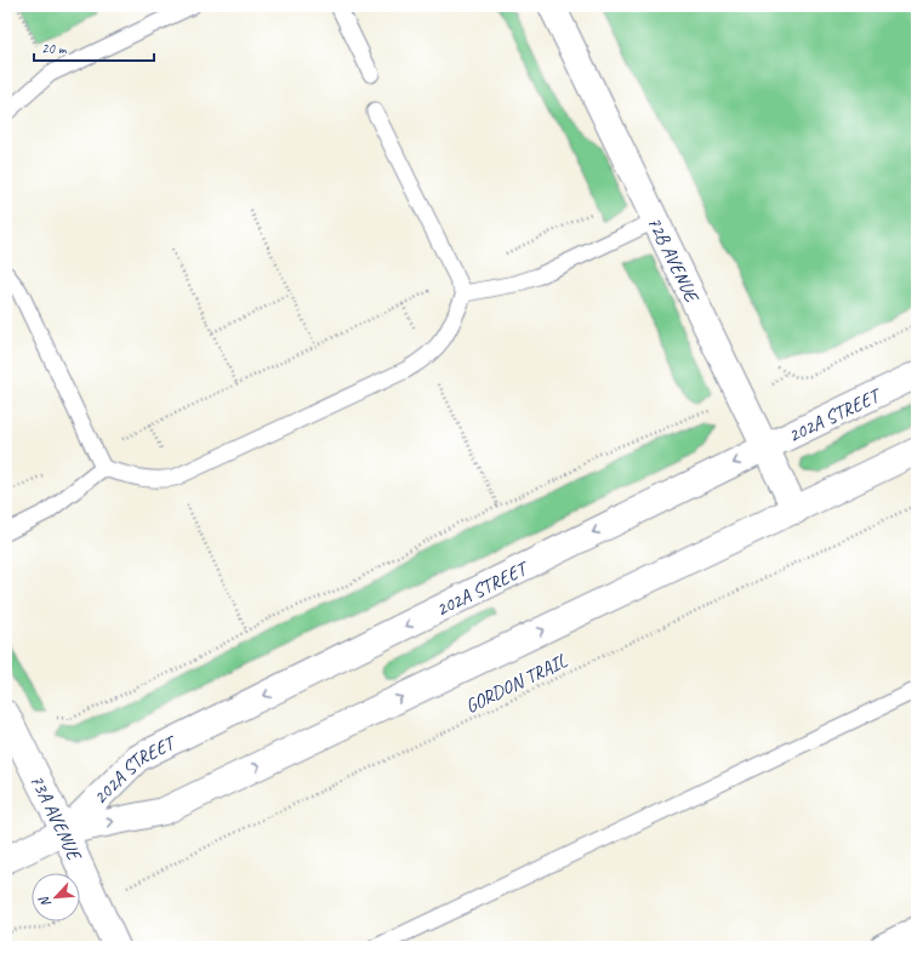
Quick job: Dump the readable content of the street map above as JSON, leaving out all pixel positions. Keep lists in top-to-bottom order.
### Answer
{
  "streets": {
    "main road": ["72B AVENUE", "202A STREET", "73A AVENUE"],
    "path": ["GORDON TRAIL"]
  },
  "crossings": [
    ["72B AVENUE", "202A STREET"],
    ["202A STREET", "73A AVENUE"]
  ],
  "scale_bar": "20 m",
  "north": "bottom left"
}
